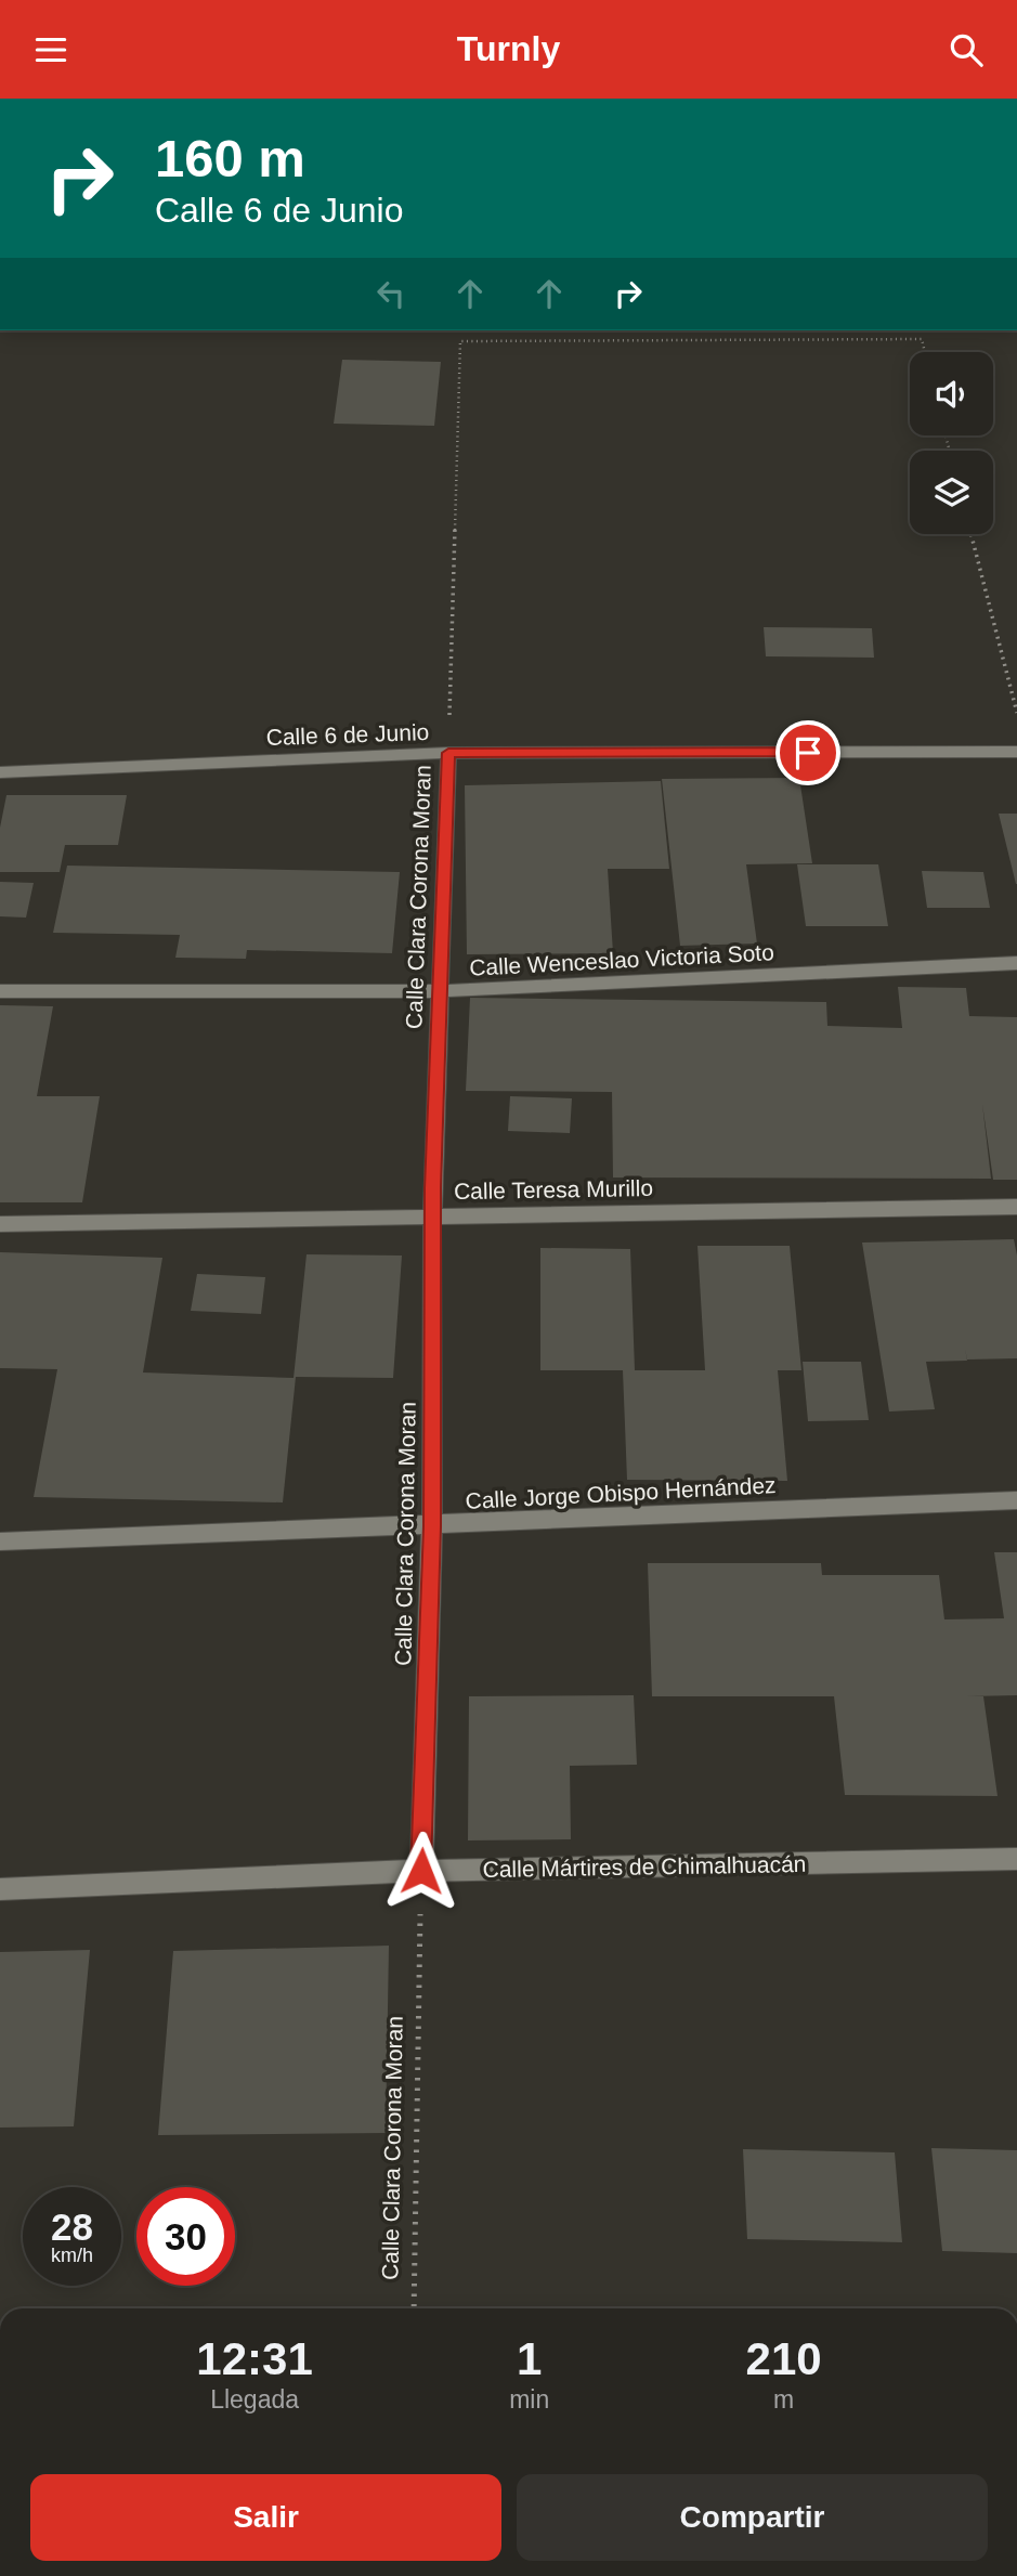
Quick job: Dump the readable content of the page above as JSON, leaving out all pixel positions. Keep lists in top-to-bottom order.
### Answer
{
  "streets": {
    "street": [
      "Calle 6 de Junio",
      "Calle Clara Corona Moran",
      "Calle Wenceslao Victoria Soto",
      "Calle Teresa Murillo",
      "Calle Jorge Obispo Hernández",
      "Calle Mártires de Chimalhuacán"
    ]
  },
  "crossings": [
    ["Calle 6 de Junio", "Calle Clara Corona Moran"],
    ["Calle Clara Corona Moran", "Calle Wenceslao Victoria Soto"],
    ["Calle Clara Corona Moran", "Calle Teresa Murillo"],
    ["Calle Clara Corona Moran", "Calle Jorge Obispo Hernández"],
    ["Calle Clara Corona Moran", "Calle Mártires de Chimalhuacán"]
  ],
  "page": {
    "header": "Turnly",
    "turn": ["160 m", "Calle 6 de Junio"],
    "speed": "28 km/h",
    "limit": "30",
    "eta": [
      "12:31",
      "Llegada",
      "1",
      "min",
      "210",
      "m"
    ],
    "buttons": ["Salir", "Compartir"]
  }
}
